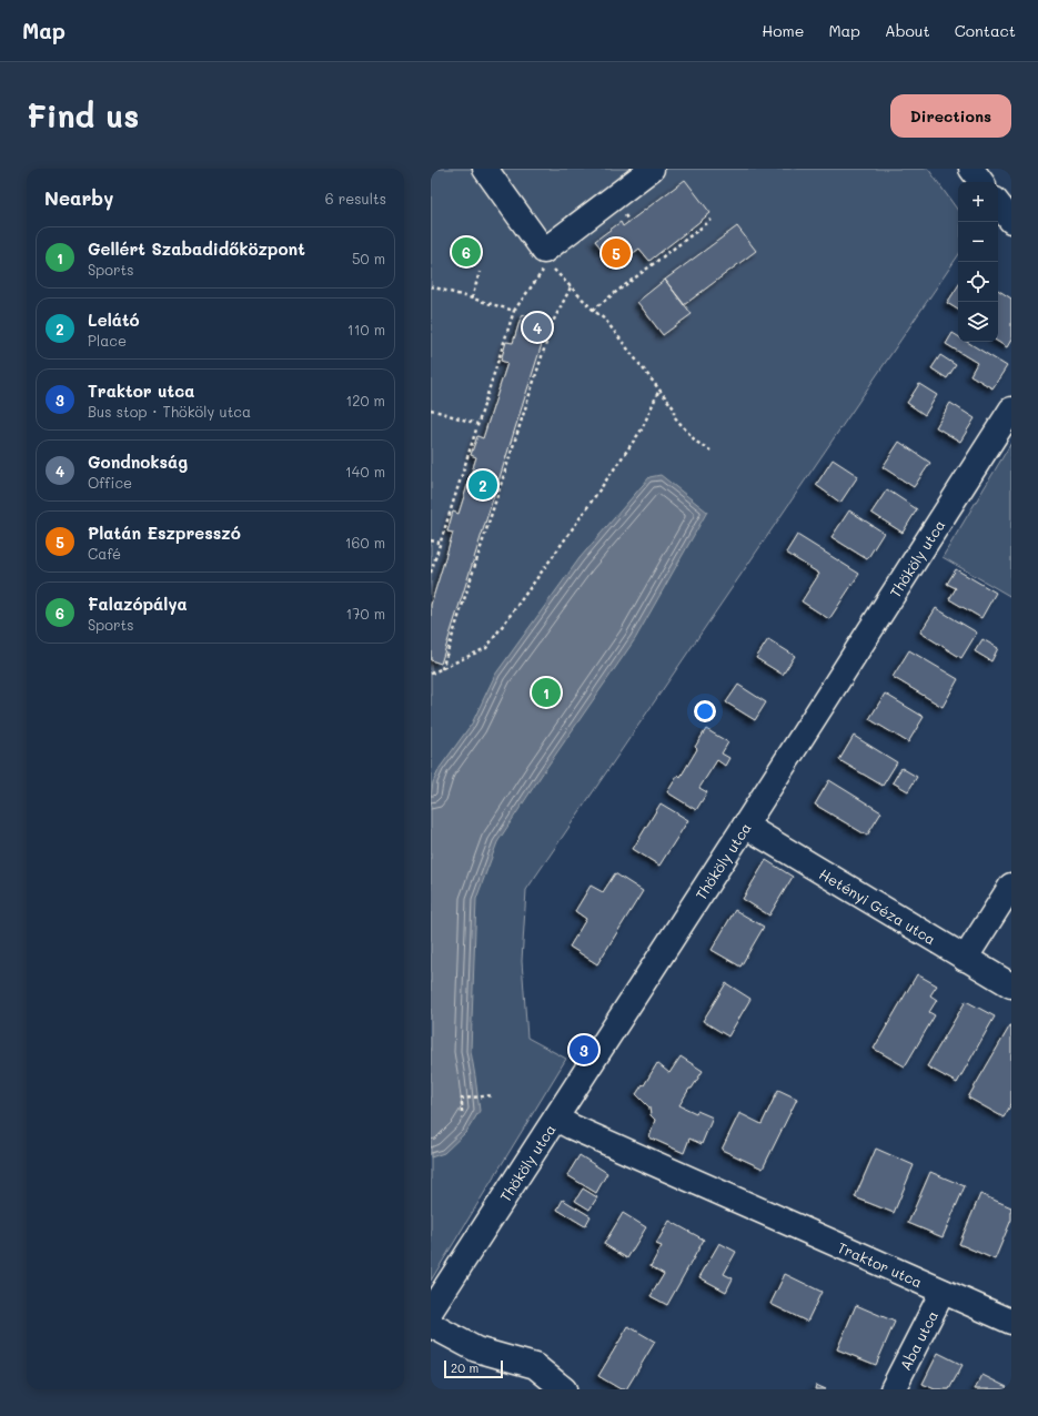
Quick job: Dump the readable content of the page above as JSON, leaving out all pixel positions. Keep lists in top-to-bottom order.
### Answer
{
  "streets": {
    "street": [
      "Thököly utca",
      "Hetényi Géza utca",
      "Traktor utca",
      "Aba utca"
    ]
  },
  "crossings": [
    ["Thököly utca", "Hetényi Géza utca"],
    ["Thököly utca", "Traktor utca"],
    ["Traktor utca", "Aba utca"]
  ],
  "scale_bar": "20 m",
  "page": {
    "header": "Map",
    "nav": [
      "Home",
      "Map",
      "About",
      "Contact"
    ],
    "buttons": "Directions",
    "title": "Find us",
    "heading": ["Nearby", "6 results"],
    "map_buttons": ["+", "−"],
    "list": [
      {
        "mark": "1",
        "name": "Gellért Szabadidőközpont",
        "note": "Sports",
        "value": "50 m"
      },
      {
        "mark": "2",
        "name": "Lelátó",
        "note": "Place",
        "value": "110 m"
      },
      {
        "mark": "3",
        "name": "Traktor utca",
        "note": "Bus stop · Thököly utca",
        "value": "120 m"
      },
      {
        "mark": "4",
        "name": "Gondnokság",
        "note": "Office",
        "value": "140 m"
      },
      {
        "mark": "5",
        "name": "Platán Eszpresszó",
        "note": "Café",
        "value": "160 m"
      },
      {
        "mark": "6",
        "name": "Falazópálya",
        "note": "Sports",
        "value": "170 m"
      }
    ],
    "pins": [
      "6",
      "5",
      "4",
      "2",
      "1",
      "3"
    ],
    "scale": "20 m"
  }
}
